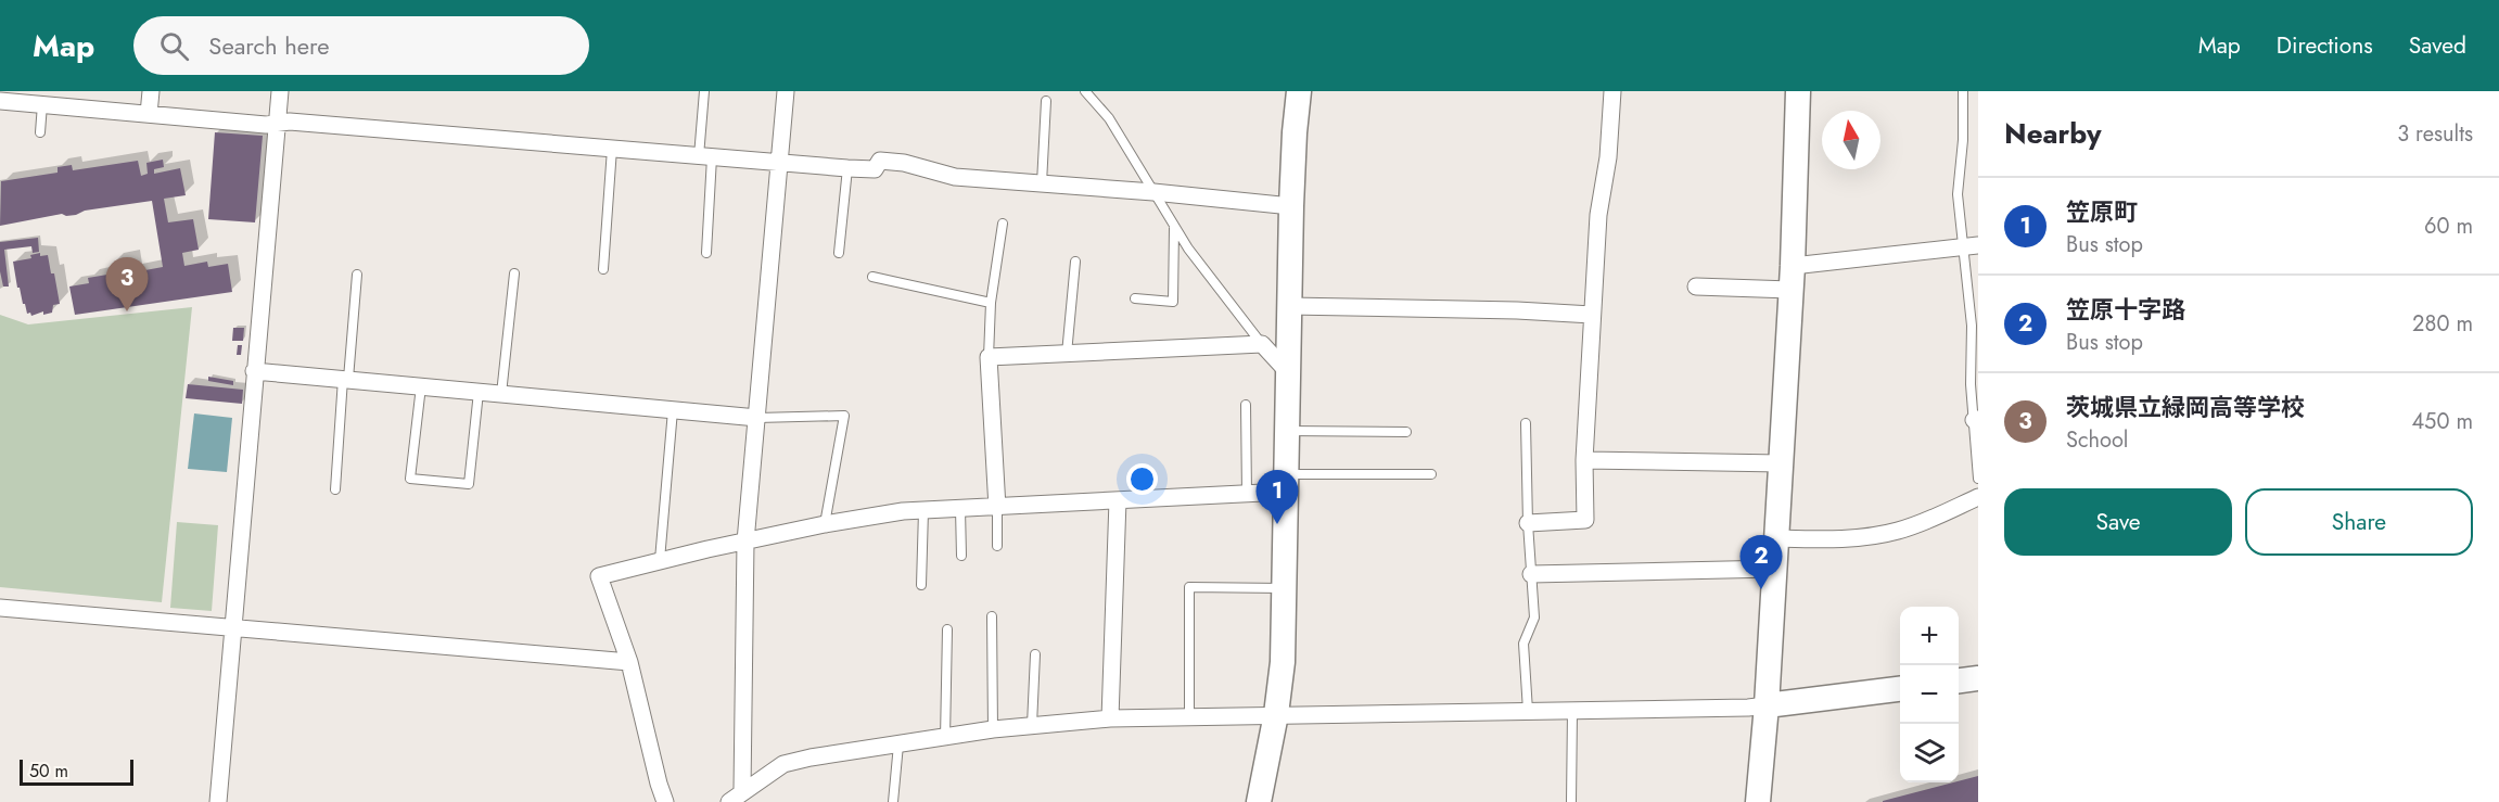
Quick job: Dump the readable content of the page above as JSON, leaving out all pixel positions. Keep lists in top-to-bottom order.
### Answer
{
  "scale_bar": "50 m",
  "north": "top",
  "page": {
    "header": "Map",
    "search": "Search here",
    "nav": ["Map", "Directions", "Saved"],
    "heading": ["Nearby", "3 results"],
    "list": [
      {
        "mark": "1",
        "name": "笠原町",
        "note": "Bus stop",
        "value": "60 m"
      },
      {
        "mark": "2",
        "name": "笠原十字路",
        "note": "Bus stop",
        "value": "280 m"
      },
      {
        "mark": "3",
        "name": "茨城県立緑岡高等学校",
        "note": "School",
        "value": "450 m"
      }
    ],
    "pins": ["3", "1", "2"],
    "buttons": ["Save", "Share"],
    "map_buttons": ["+", "−"],
    "scale": "50 m"
  }
}
